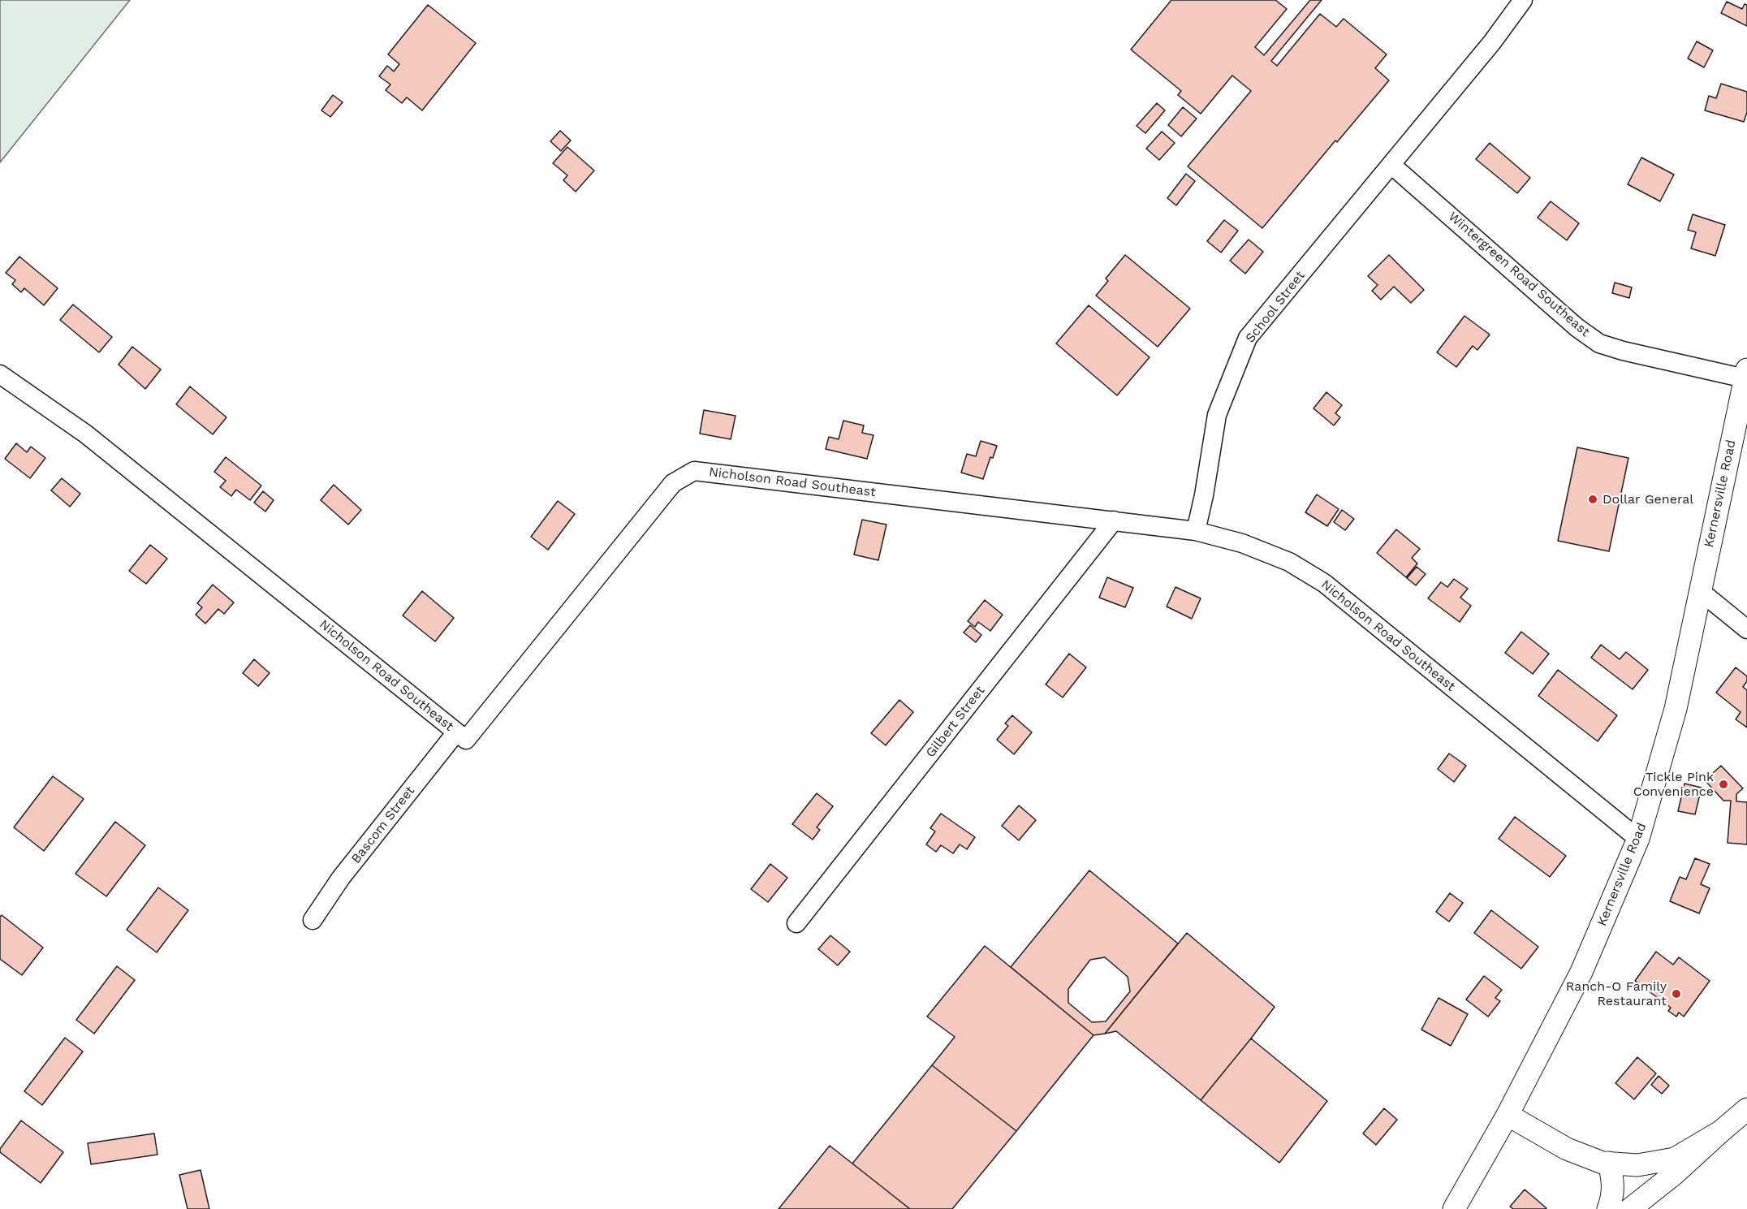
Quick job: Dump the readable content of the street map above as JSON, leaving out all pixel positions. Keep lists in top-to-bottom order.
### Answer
{
  "streets": {
    "main road": ["Kernersville Road"],
    "street": [
      "Wintergreen Road Southeast",
      "School Street",
      "Nicholson Road Southeast",
      "Gilbert Street",
      "Bascom Street"
    ]
  },
  "crossings": [
    ["Wintergreen Road Southeast", "School Street"],
    ["Wintergreen Road Southeast", "Kernersville Road"],
    ["School Street", "Nicholson Road Southeast"],
    ["Nicholson Road Southeast", "Kernersville Road"],
    ["Nicholson Road Southeast", "Gilbert Street"],
    ["Nicholson Road Southeast", "Bascom Street"]
  ],
  "places": ["Dollar General", "Tickle Pink Convenience", "Ranch-O Family Restaurant"]
}
